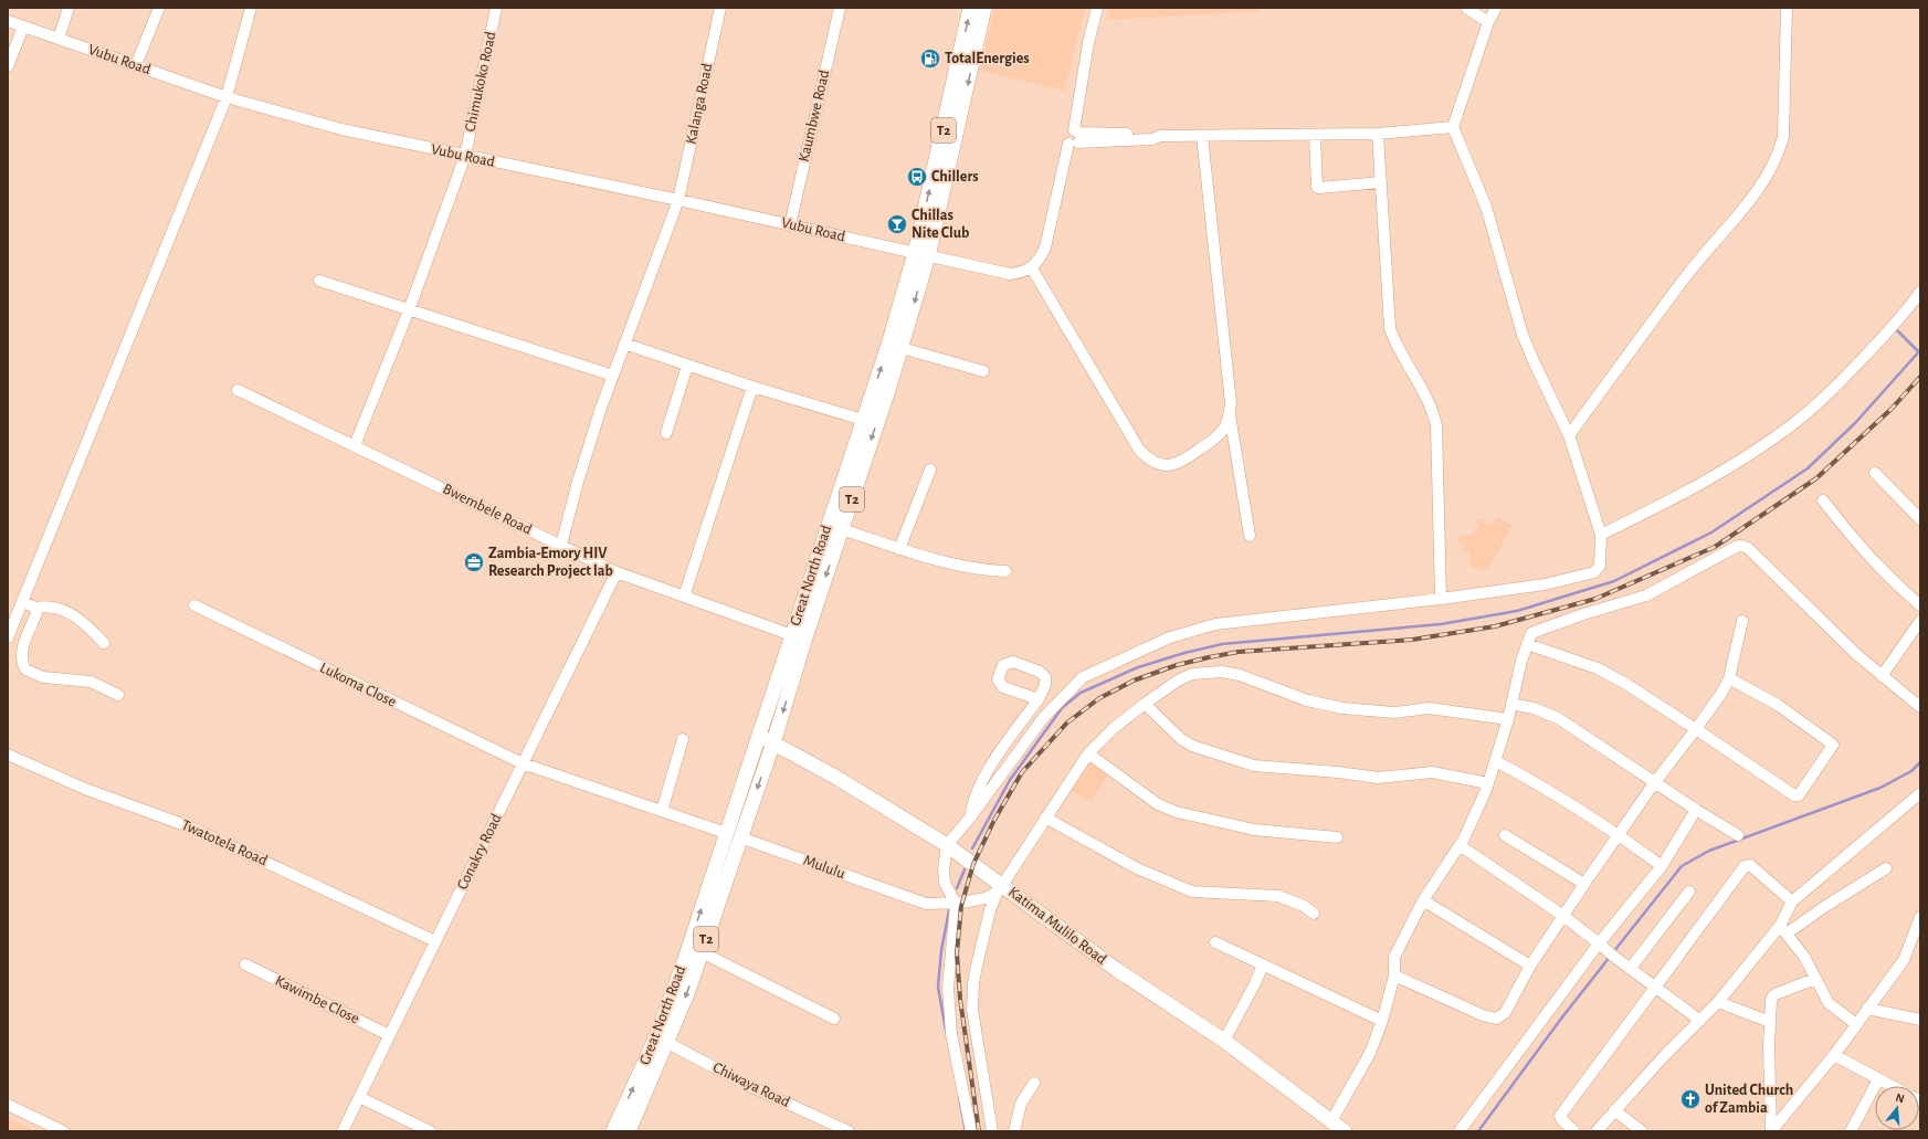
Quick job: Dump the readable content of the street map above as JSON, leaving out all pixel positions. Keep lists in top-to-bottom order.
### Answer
{
  "streets": {
    "main road": ["T2", "Great North Road", "Katima Mulilo Road"],
    "street": [
      "Vubu Road",
      "Chimukoko Road",
      "Kalanga Road",
      "Kaumbwe Road",
      "Bwembele Road",
      "Lukoma Close",
      "Twatotela Road",
      "Conakry Road",
      "Mululu",
      "Kawimbe Close",
      "Chiwaya Road"
    ]
  },
  "crossings": [
    ["Vubu Road", "Chimukoko Road"],
    ["Vubu Road", "Kalanga Road"],
    ["Vubu Road", "Kaumbwe Road"],
    ["Vubu Road", "Great North Road"],
    ["Chimukoko Road", "Bwembele Road"],
    ["Kalanga Road", "Bwembele Road"],
    ["Bwembele Road", "Great North Road"],
    ["Bwembele Road", "Conakry Road"],
    ["Great North Road", "Lukoma Close"],
    ["Great North Road", "Mululu"],
    ["Great North Road", "Katima Mulilo Road"],
    ["Great North Road", "Chiwaya Road"],
    ["Lukoma Close", "Conakry Road"],
    ["Twatotela Road", "Conakry Road"],
    ["Conakry Road", "Kawimbe Close"],
    ["Mululu", "Katima Mulilo Road"]
  ],
  "places": {
    "fuel station": ["TotalEnergies"],
    "bus stop": ["Chillers"],
    "bar": ["Chillas Nite Club"],
    "office": ["Zambia-Emory HIV Research Project lab"],
    "church": ["United Church of Zambia"]
  },
  "north": "top"
}
